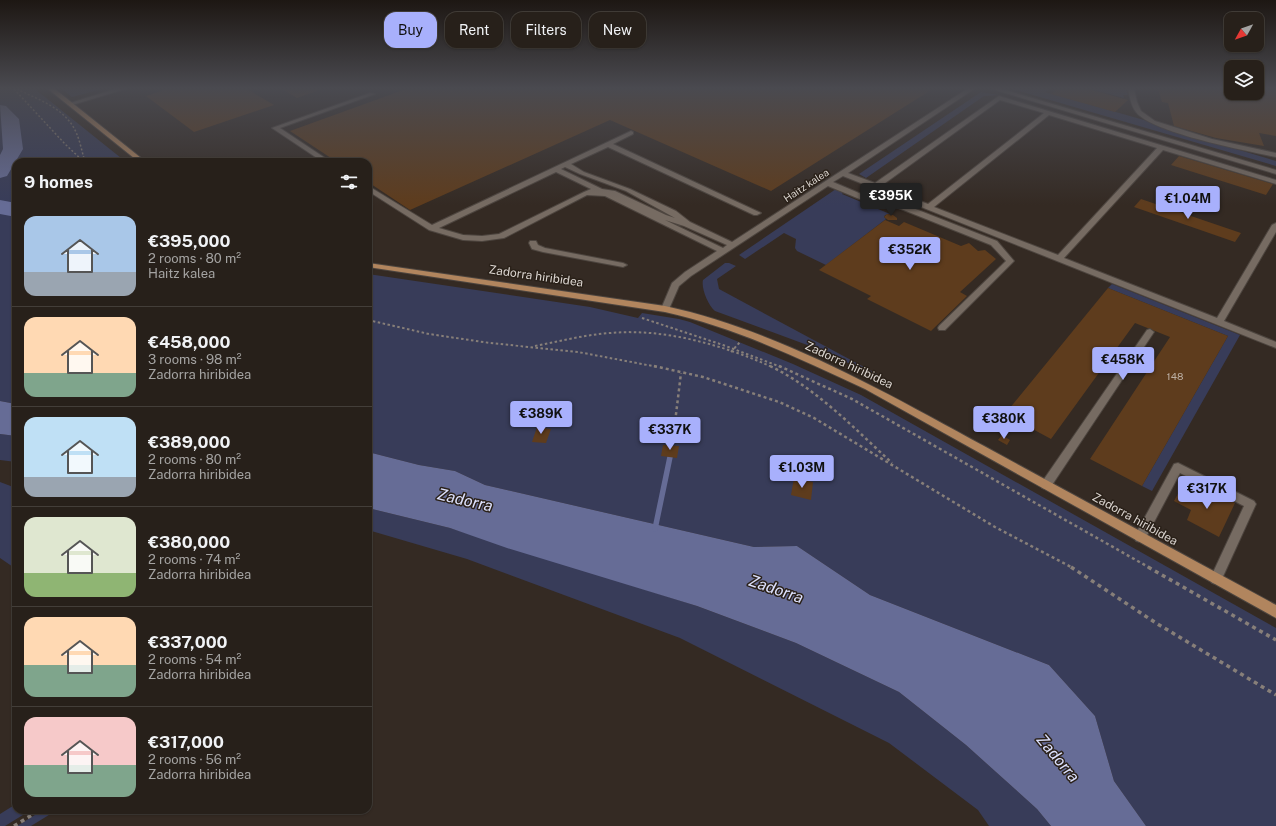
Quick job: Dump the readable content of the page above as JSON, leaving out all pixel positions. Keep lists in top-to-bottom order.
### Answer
{
  "streets": {
    "main road": ["Zadorra hiribidea"],
    "street": ["Haitz kalea"]
  },
  "crossings": [
    ["Haitz kalea", "Zadorra hiribidea"]
  ],
  "water": ["Zadorra"],
  "house_numbers": ["148"],
  "north": "bottom left",
  "page": {
    "chip": [
      "Buy",
      "Rent",
      "Filters",
      "New"
    ],
    "heading": "9 homes",
    "price": [
      "€395K",
      "€1.04M",
      "€352K",
      "€458K",
      "€389K",
      "€380K",
      "€337K",
      "€1.03M",
      "€317K"
    ],
    "list": [
      {
        "name": "€395,000",
        "note": "2 rooms · 80 m² · Haitz kalea"
      },
      {
        "name": "€458,000",
        "note": "3 rooms · 98 m² · Zadorra hiribidea"
      },
      {
        "name": "€389,000",
        "note": "2 rooms · 80 m² · Zadorra hiribidea"
      },
      {
        "name": "€380,000",
        "note": "2 rooms · 74 m² · Zadorra hiribidea"
      },
      {
        "name": "€337,000",
        "note": "2 rooms · 54 m² · Zadorra hiribidea"
      },
      {
        "name": "€317,000",
        "note": "2 rooms · 56 m² · Zadorra hiribidea"
      }
    ]
  }
}
